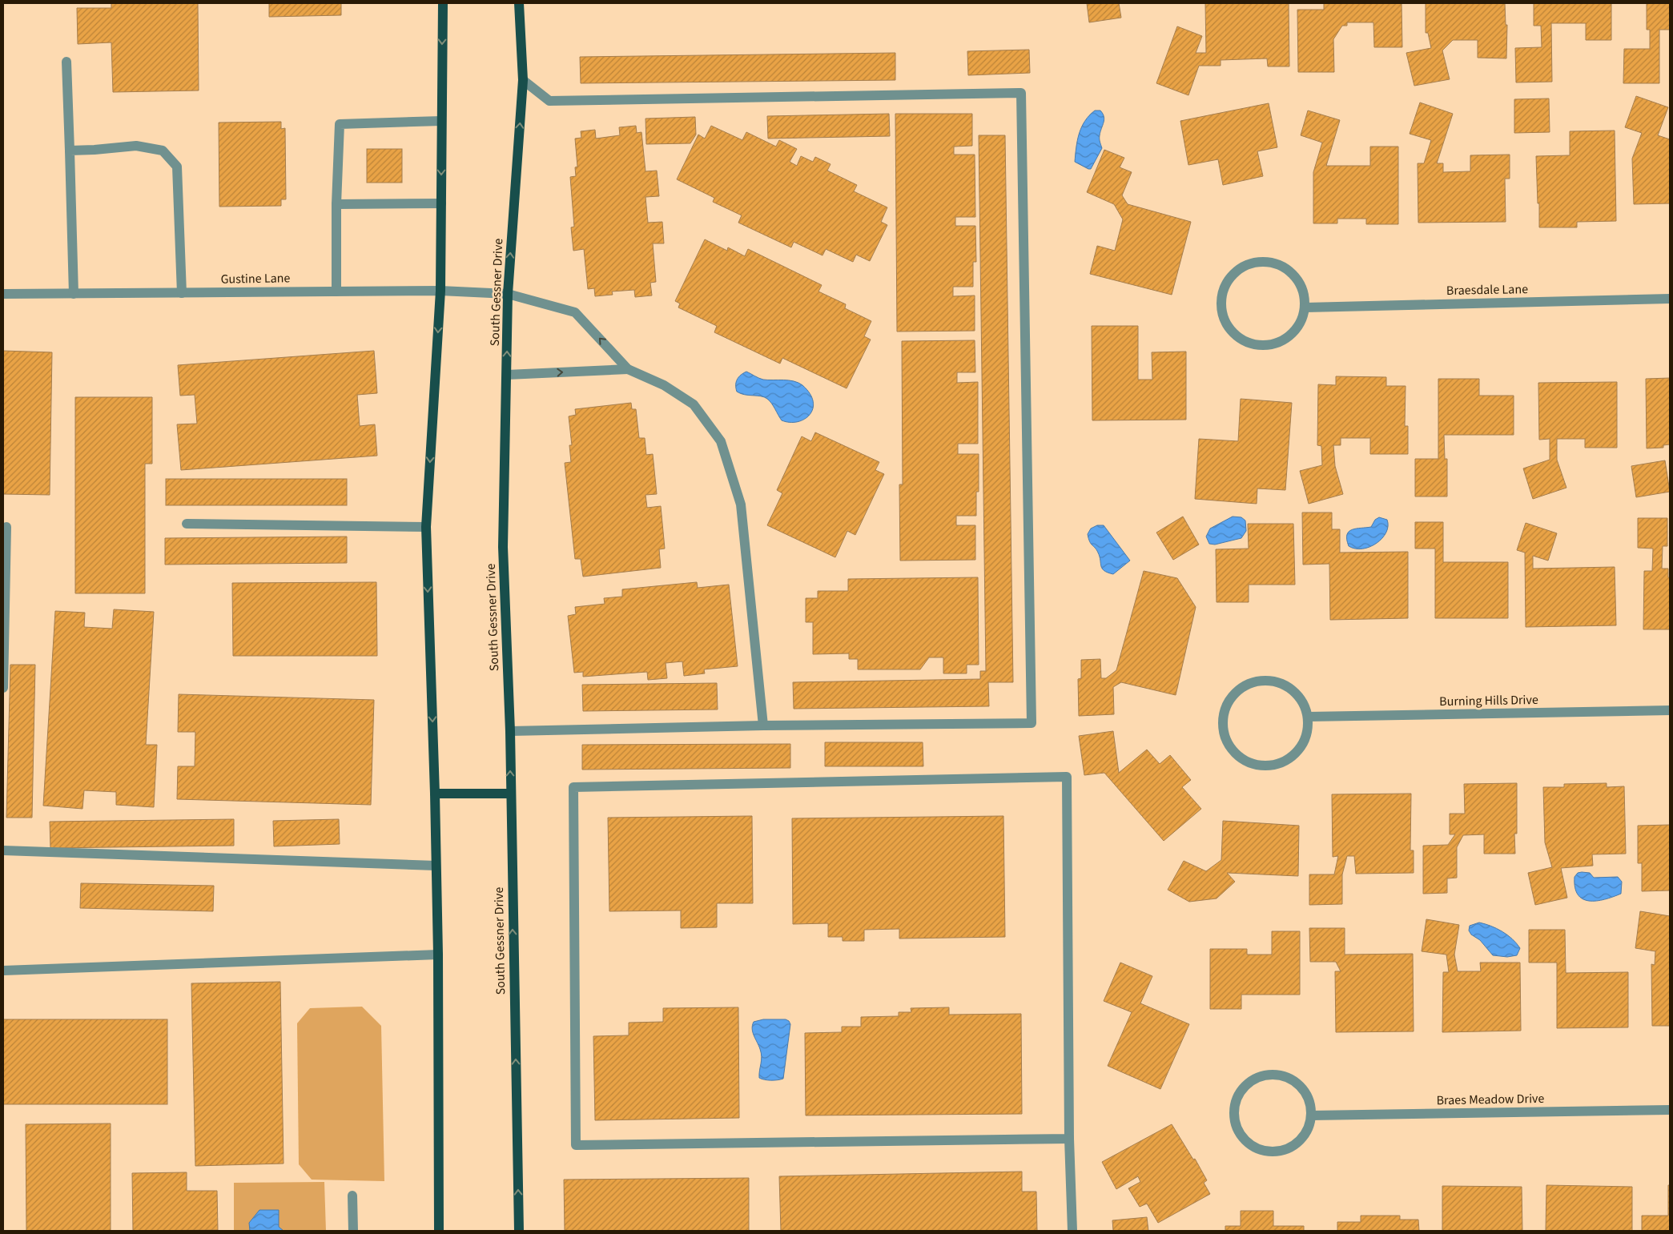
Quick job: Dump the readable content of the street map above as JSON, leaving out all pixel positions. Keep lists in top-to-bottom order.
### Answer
{
  "streets": {
    "main road": ["South Gessner Drive"],
    "street": [
      "Gustine Lane",
      "Braesdale Lane",
      "Burning Hills Drive",
      "Braes Meadow Drive"
    ]
  },
  "crossings": [
    ["Gustine Lane", "South Gessner Drive"]
  ]
}
